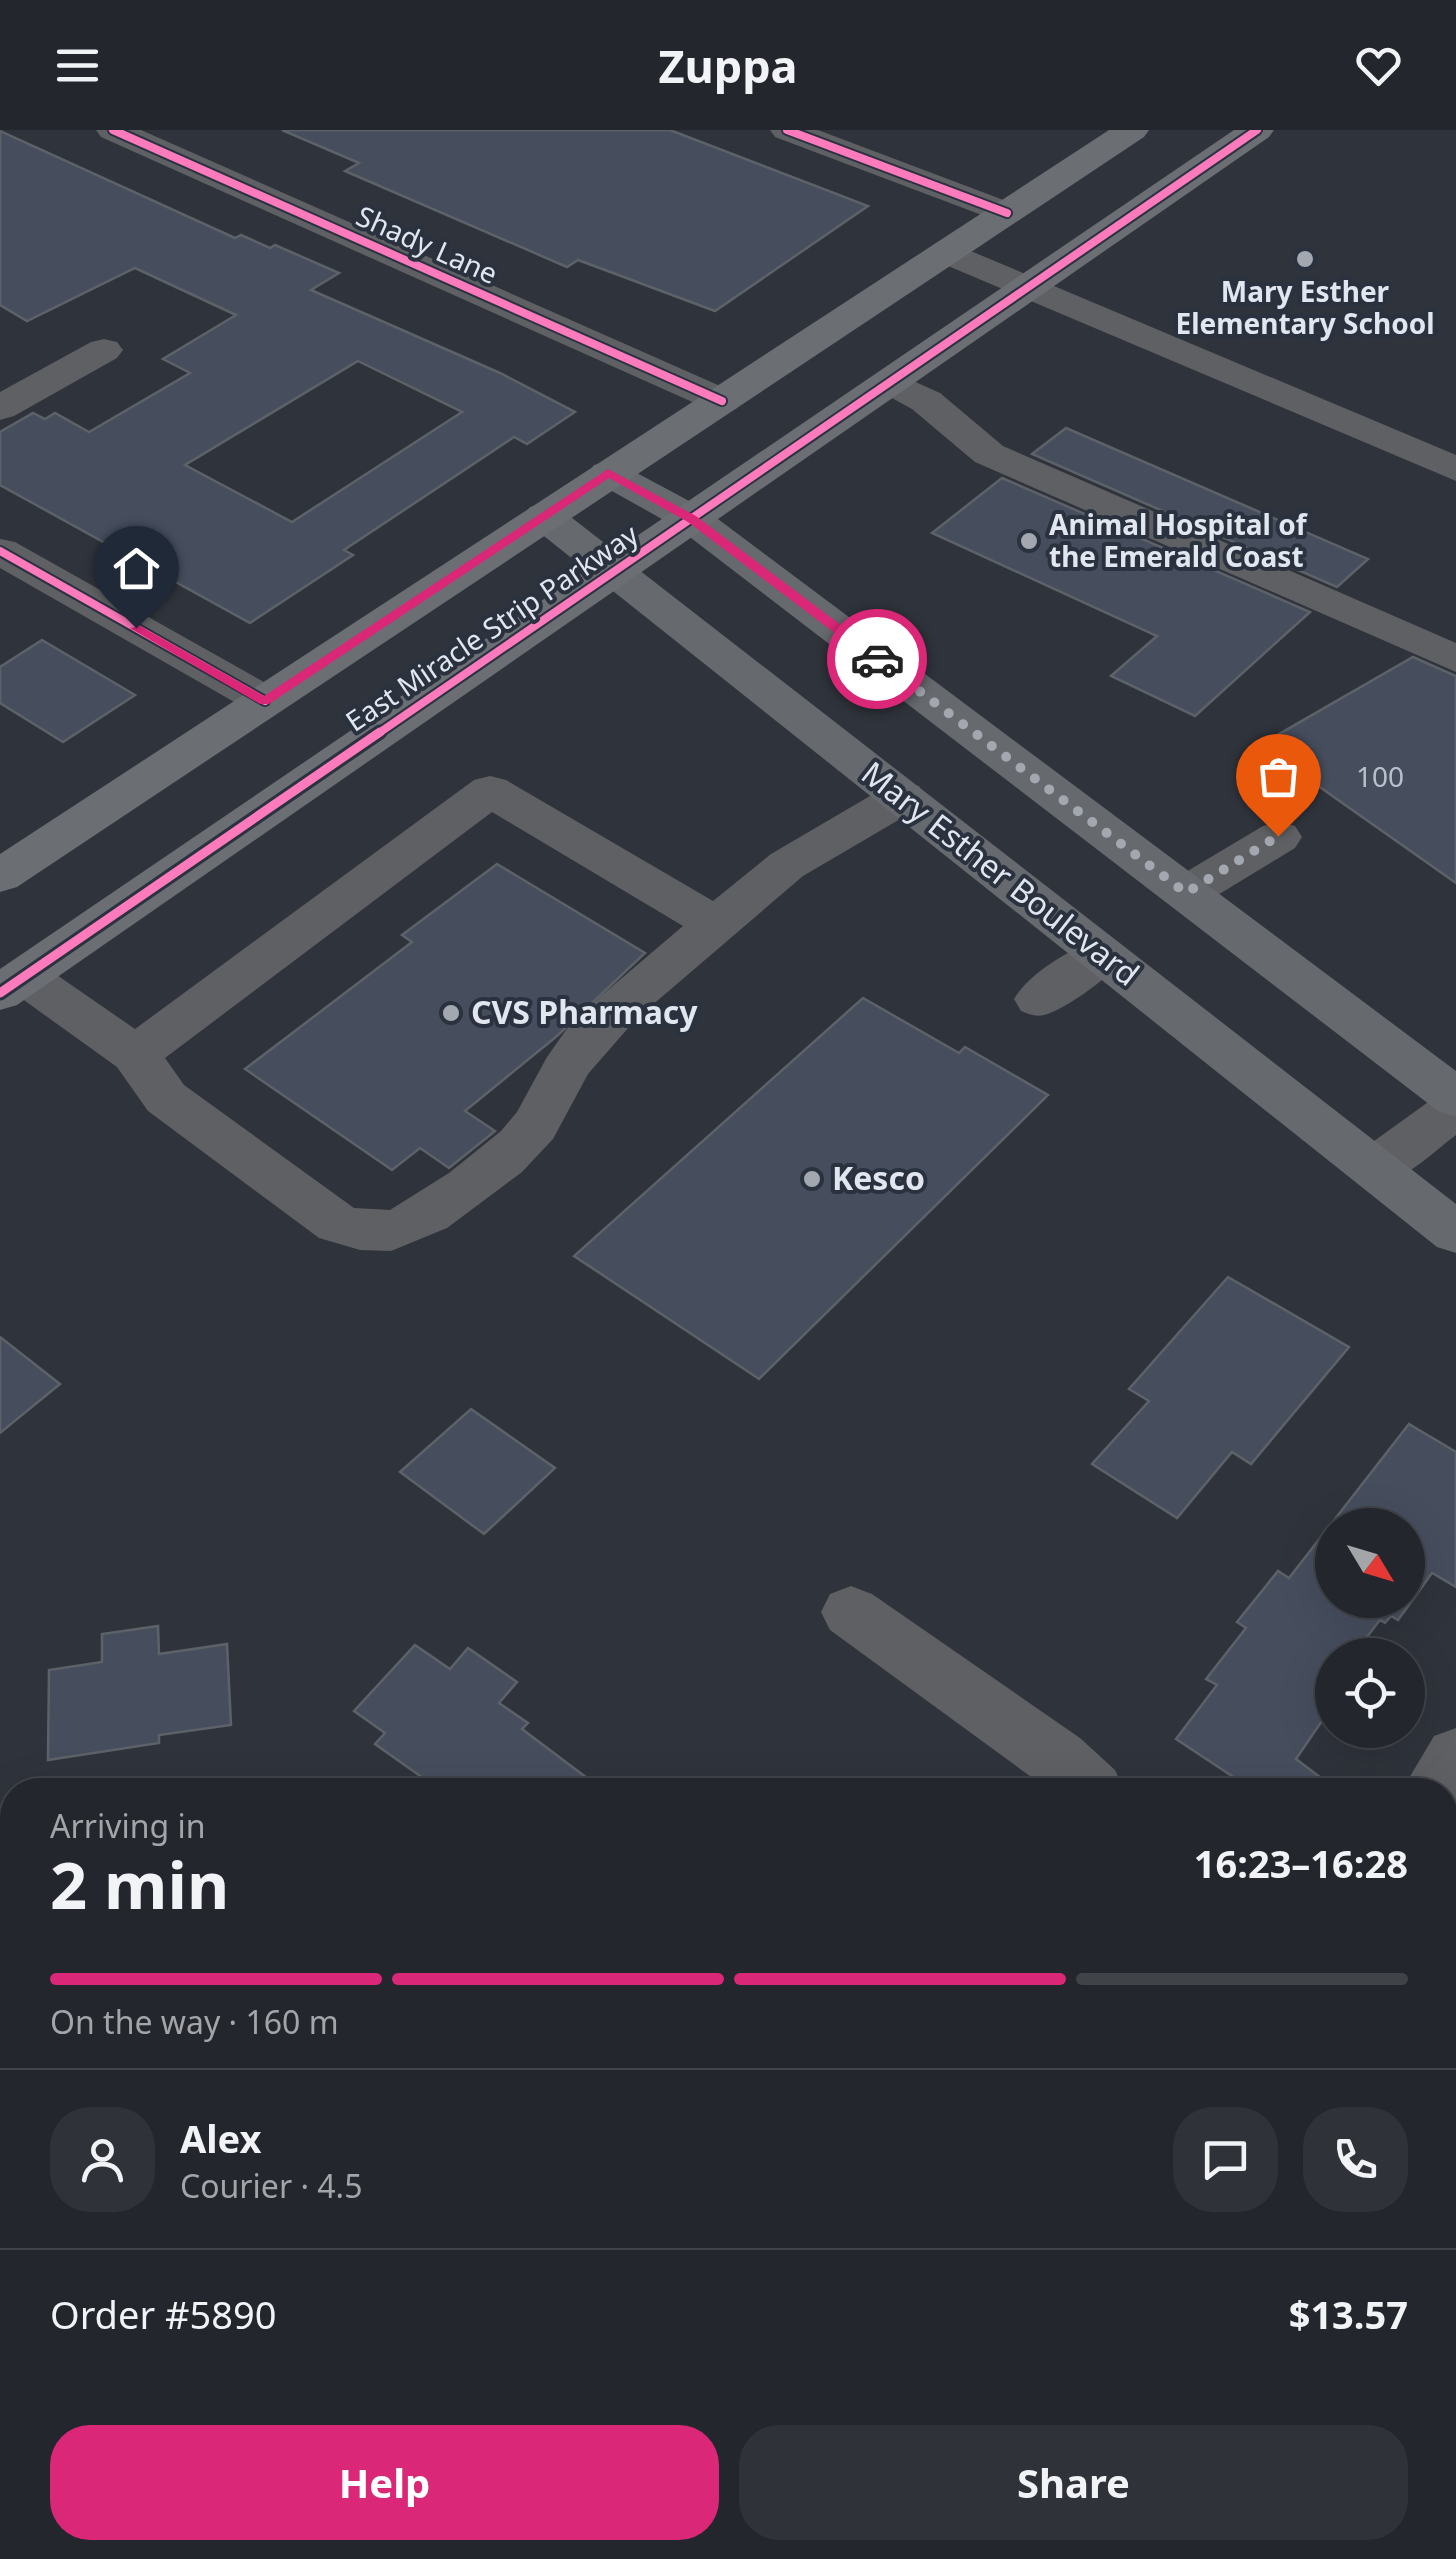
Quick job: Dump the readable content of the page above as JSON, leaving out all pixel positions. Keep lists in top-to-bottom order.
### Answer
{
  "streets": {
    "highway": ["East Miracle Strip Parkway"],
    "main road": ["Mary Esther Boulevard"],
    "street": ["Shady Lane"]
  },
  "crossings": [
    ["Shady Lane", "East Miracle Strip Parkway"],
    ["East Miracle Strip Parkway", "Mary Esther Boulevard"]
  ],
  "places": [
    "Mary Esther Elementary School",
    "Animal Hospital of the Emerald Coast",
    "CVS Pharmacy",
    "Kesco"
  ],
  "house_numbers": ["100"],
  "north": "bottom right",
  "page": {
    "header": "Zuppa",
    "heading": ["2 min", "Arriving in", "16:23–16:28"],
    "panel": [
      "Alex",
      "Courier · 4.5",
      "Order #5890",
      "$13.57"
    ],
    "bar": "On the way · 160 m",
    "buttons": ["Help", "Share"]
  }
}
